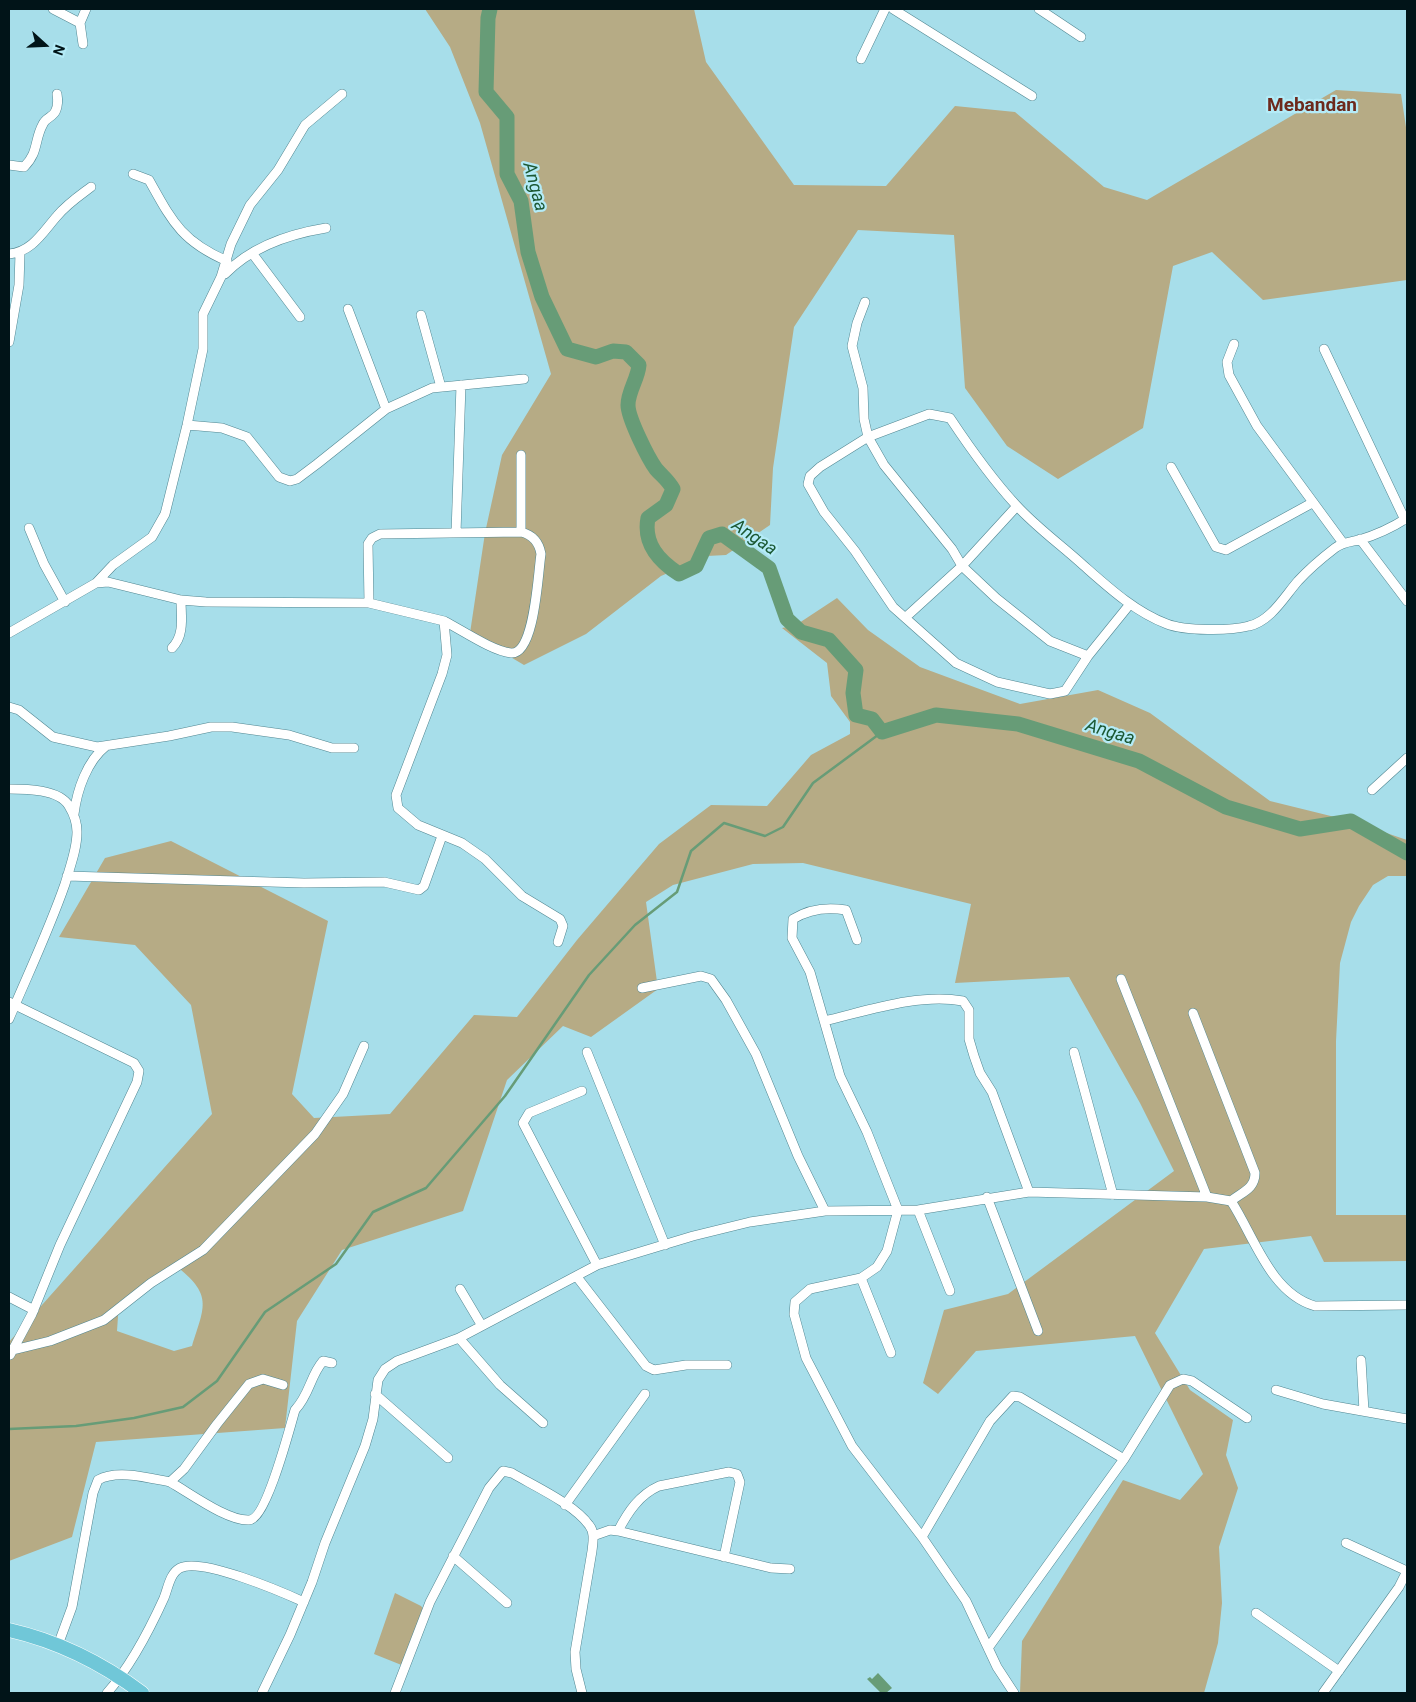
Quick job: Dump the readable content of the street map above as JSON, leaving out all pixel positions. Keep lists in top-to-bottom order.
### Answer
{
  "districts": ["Mebandan"],
  "water": ["Angaa"],
  "north": "right"
}
